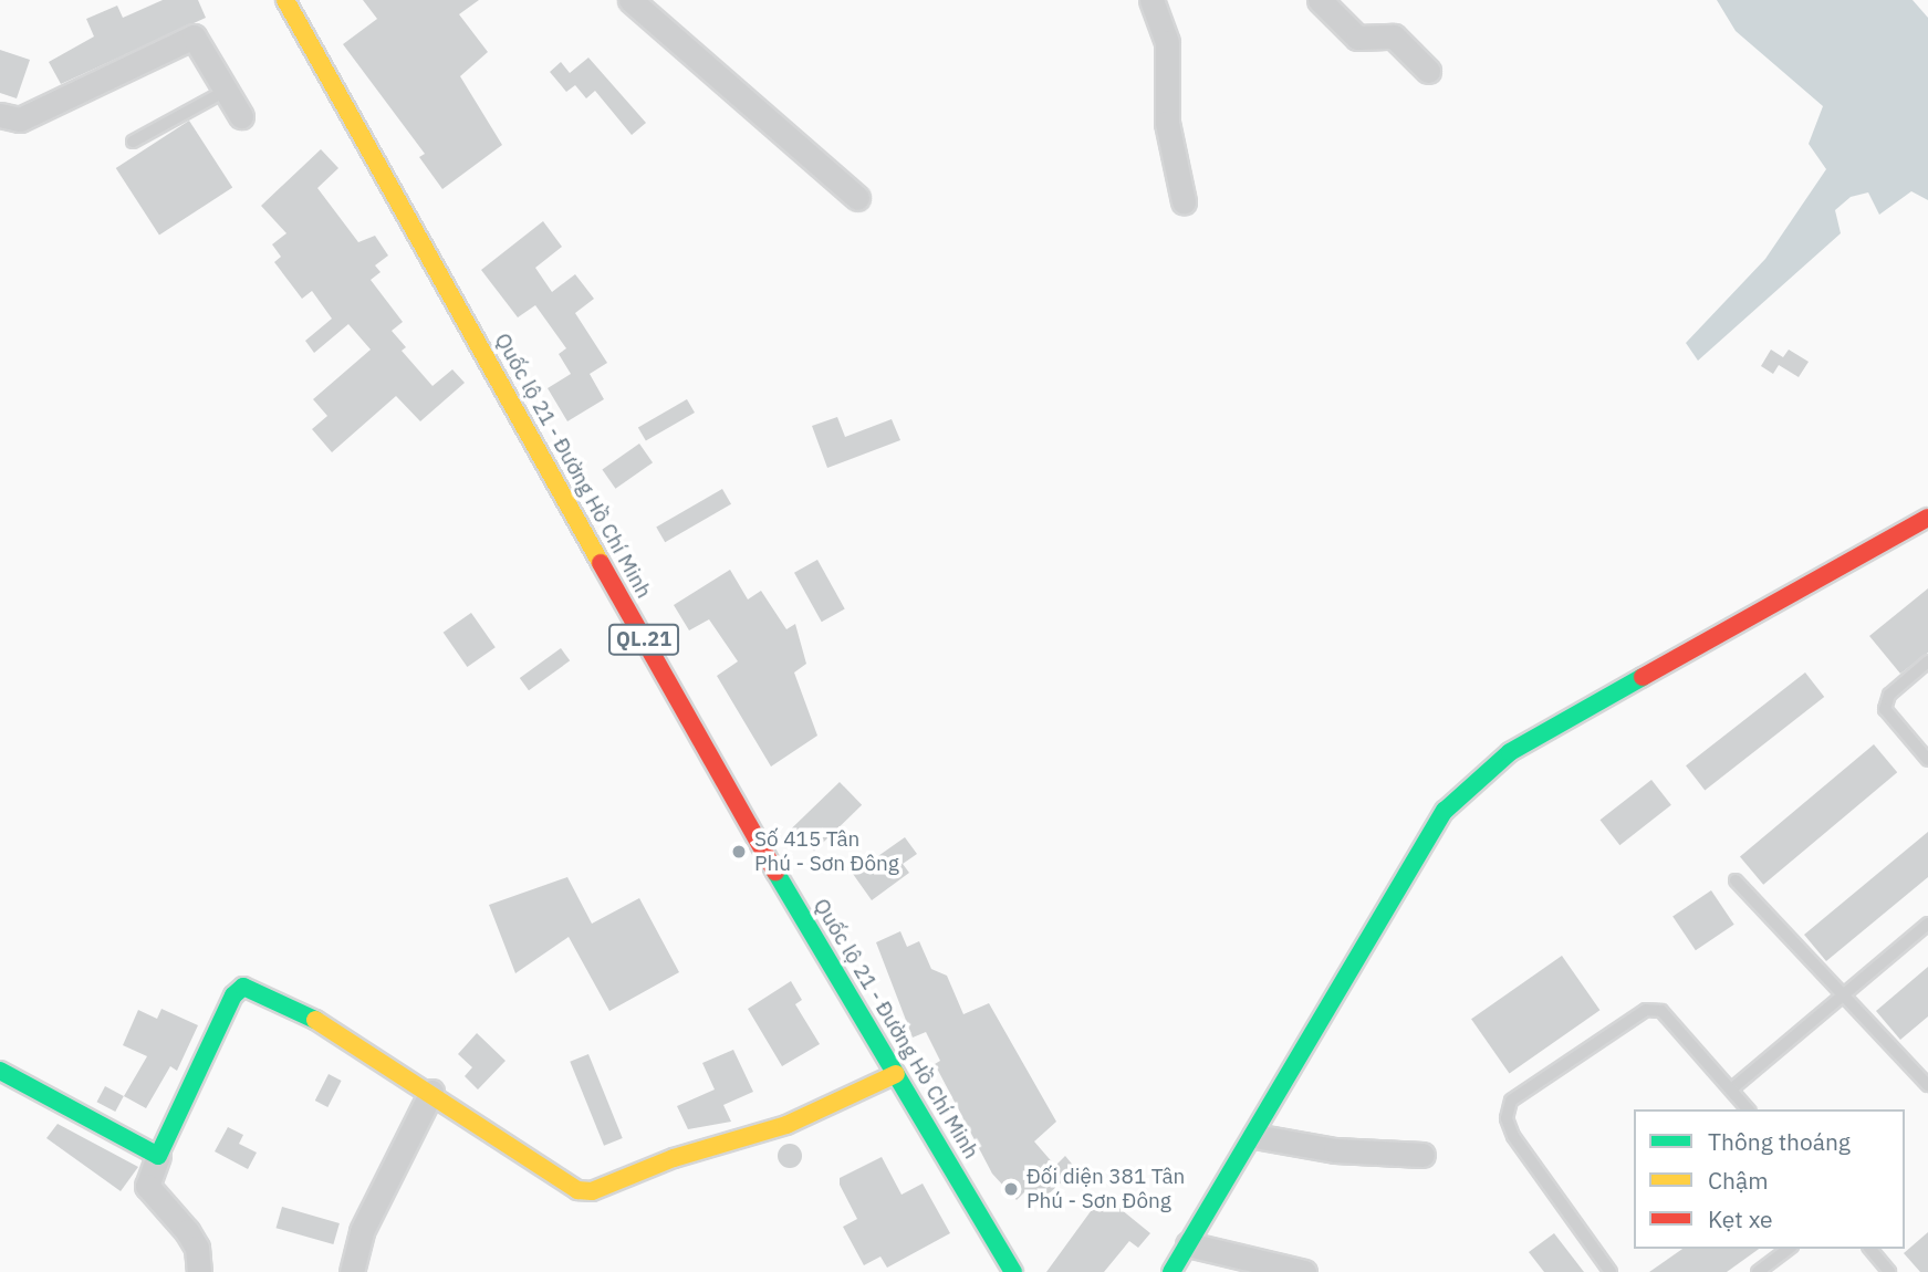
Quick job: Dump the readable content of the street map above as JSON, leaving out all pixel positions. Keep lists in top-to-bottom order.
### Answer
{
  "streets": {
    "main road": ["Quốc lộ 21 - Đường Hồ Chí Minh", "QL.21"]
  },
  "places": ["Số 415 Tân Phú - Sơn Đông", "Đối diện 381 Tân Phú - Sơn Đông"],
  "legend": ["Thông thoáng", "Chậm", "Kẹt xe"]
}
